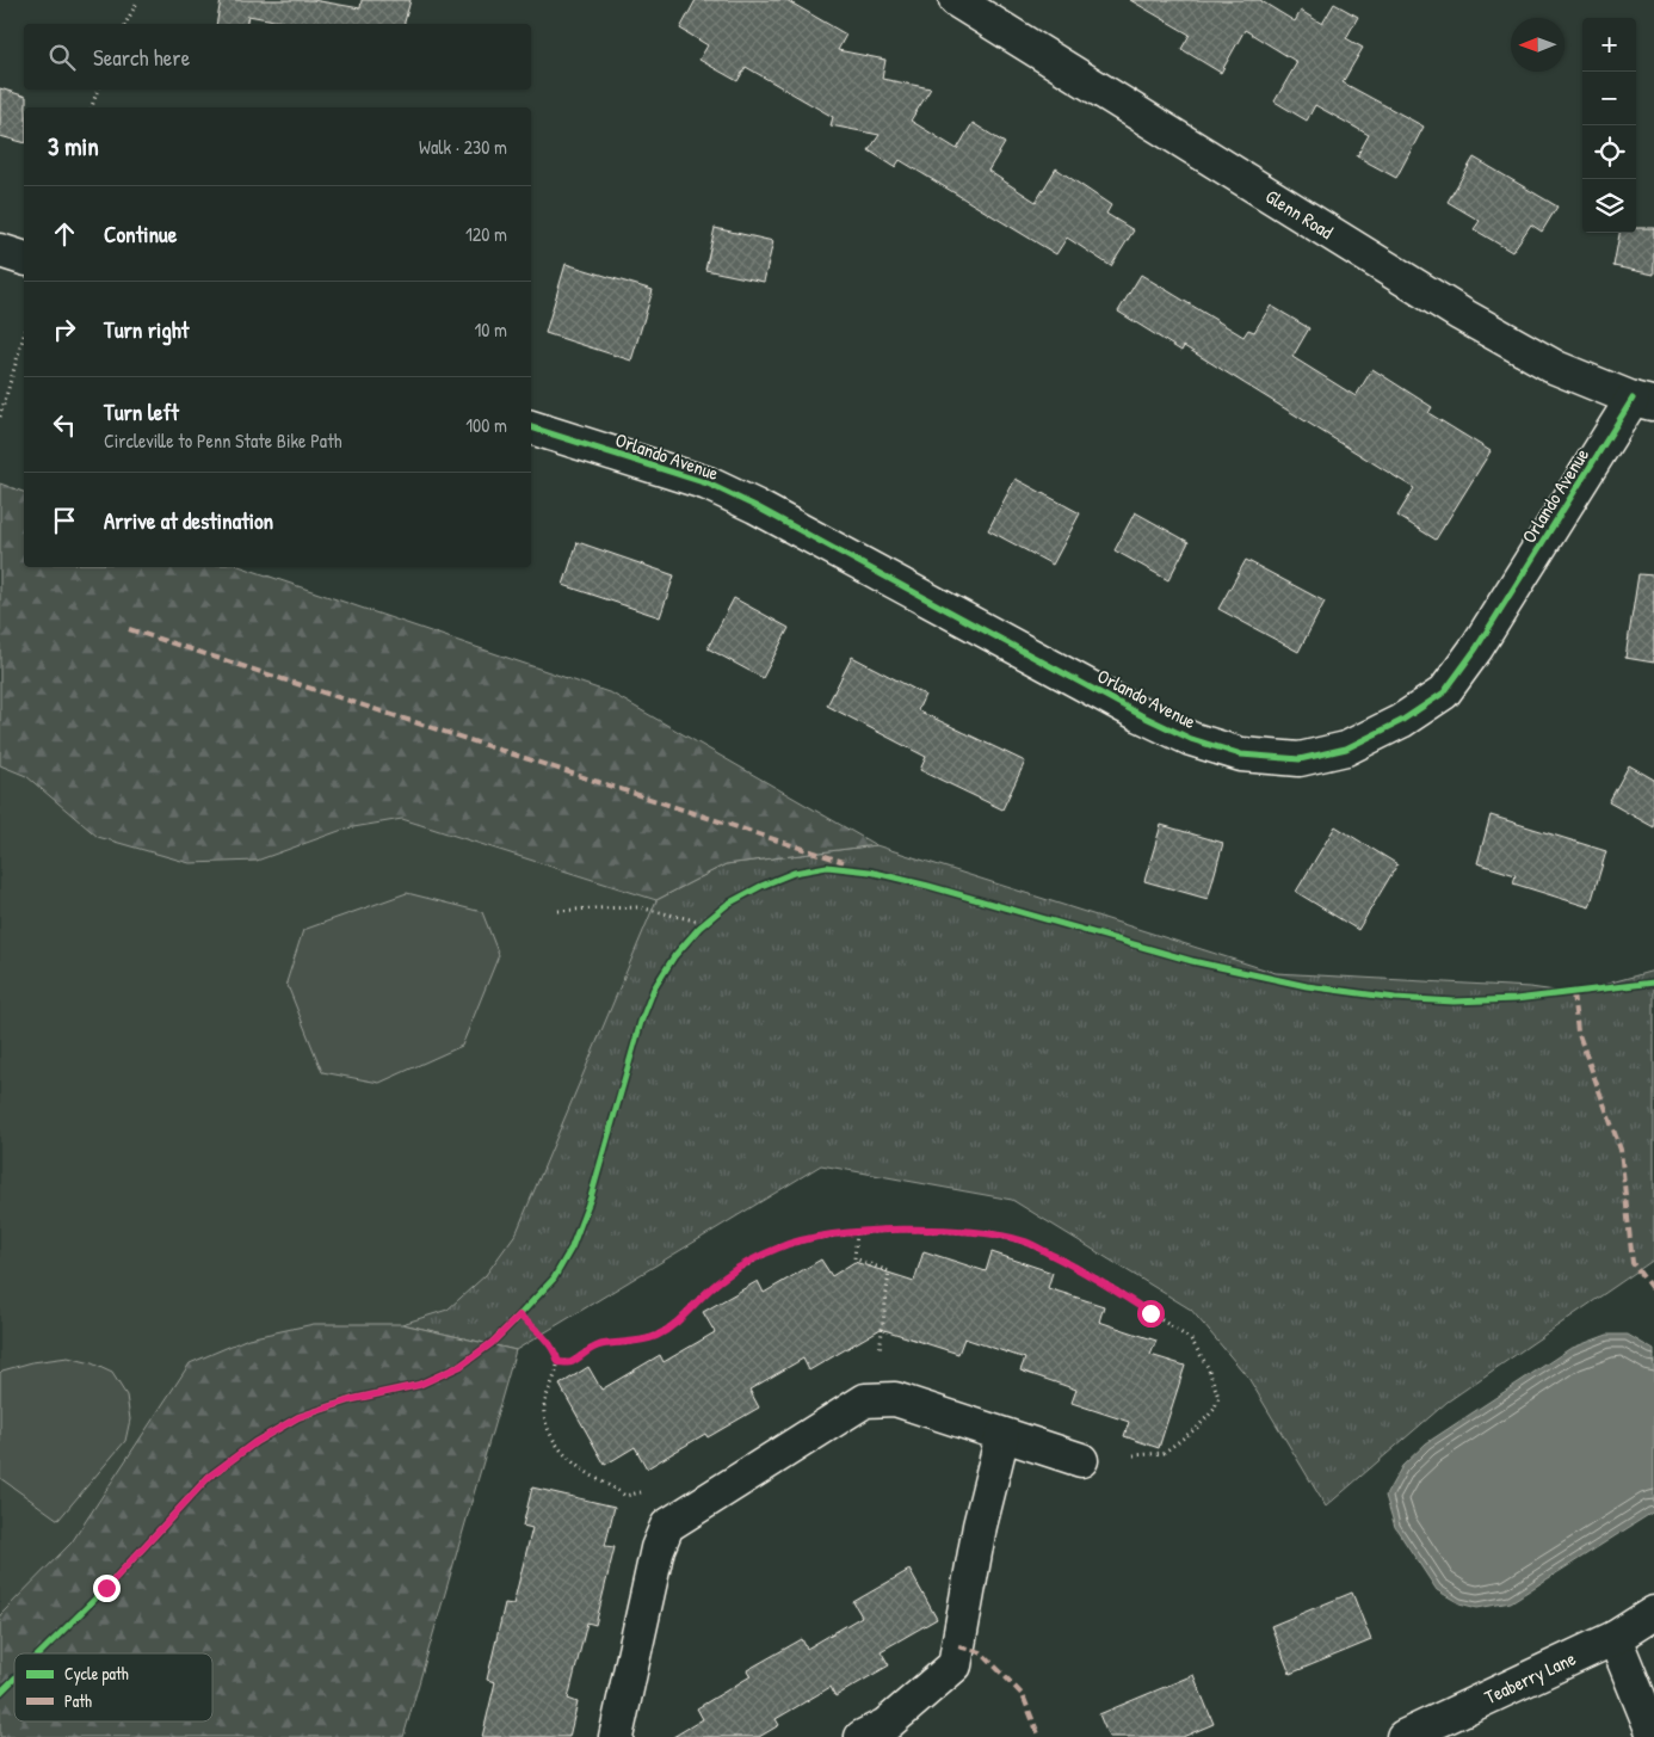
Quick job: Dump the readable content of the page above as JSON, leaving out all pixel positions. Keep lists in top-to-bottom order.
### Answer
{
  "streets": {
    "street": ["Glenn Road", "Orlando Avenue", "Teaberry Lane"]
  },
  "crossings": [
    ["Glenn Road", "Orlando Avenue"]
  ],
  "legend": ["Cycle path", "Path"],
  "north": "left",
  "page": {
    "map_buttons": ["+", "−"],
    "search": "Search here",
    "heading": ["3 min", "Walk · 230 m"],
    "list": [
      ["Continue", "120 m"],
      ["Turn right", "10 m"],
      ["Turn left", "Circleville to Penn State Bike Path", "100 m"],
      "Arrive at destination"
    ]
  }
}
